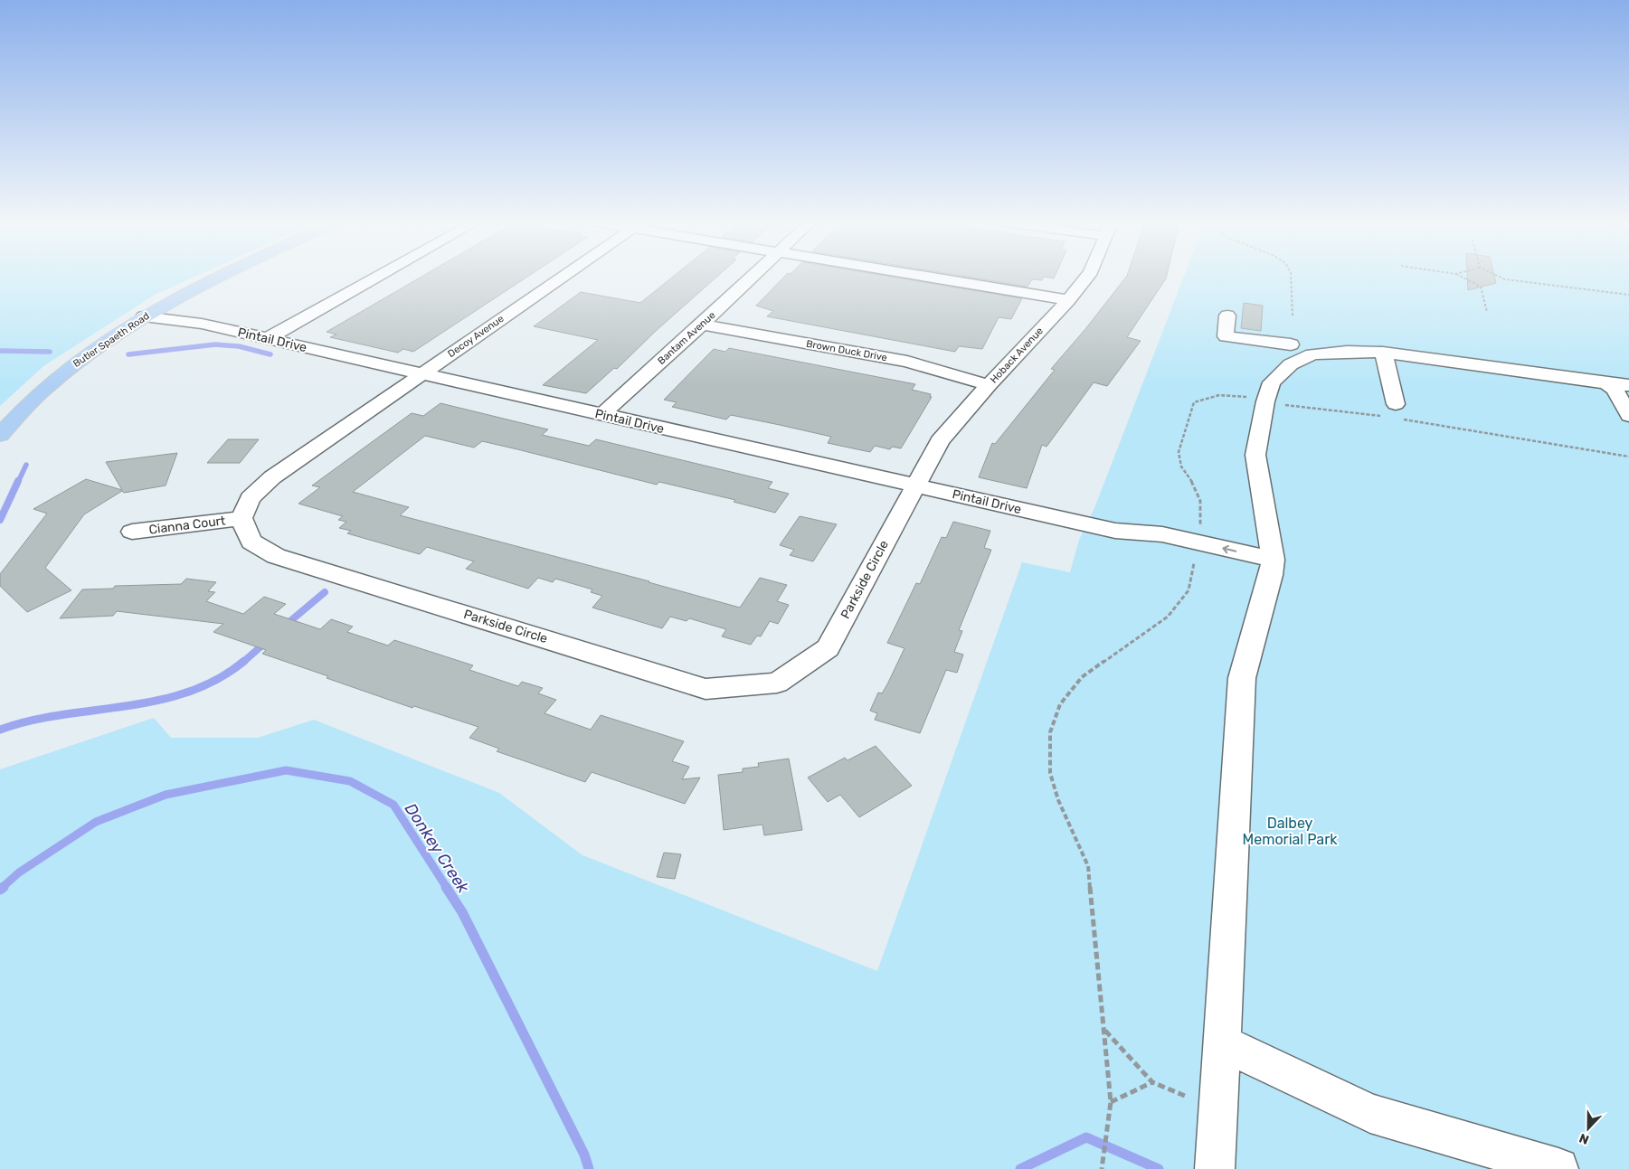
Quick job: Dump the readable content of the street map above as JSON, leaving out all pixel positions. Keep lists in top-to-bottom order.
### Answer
{
  "streets": {
    "main road": ["Butler Spaeth Road"],
    "street": [
      "Decoy Avenue",
      "Bantam Avenue",
      "Pintail Drive",
      "Brown Duck Drive",
      "Hoback Avenue",
      "Cianna Court",
      "Parkside Circle"
    ]
  },
  "crossings": [
    ["Decoy Avenue", "Pintail Drive"],
    ["Bantam Avenue", "Pintail Drive"],
    ["Bantam Avenue", "Brown Duck Drive"],
    ["Butler Spaeth Road", "Pintail Drive"],
    ["Pintail Drive", "Hoback Avenue"],
    ["Pintail Drive", "Parkside Circle"],
    ["Brown Duck Drive", "Hoback Avenue"],
    ["Hoback Avenue", "Parkside Circle"],
    ["Cianna Court", "Parkside Circle"]
  ],
  "water": ["Donkey Creek"],
  "parks": ["Dalbey Memorial Park"],
  "north": "bottom"
}
